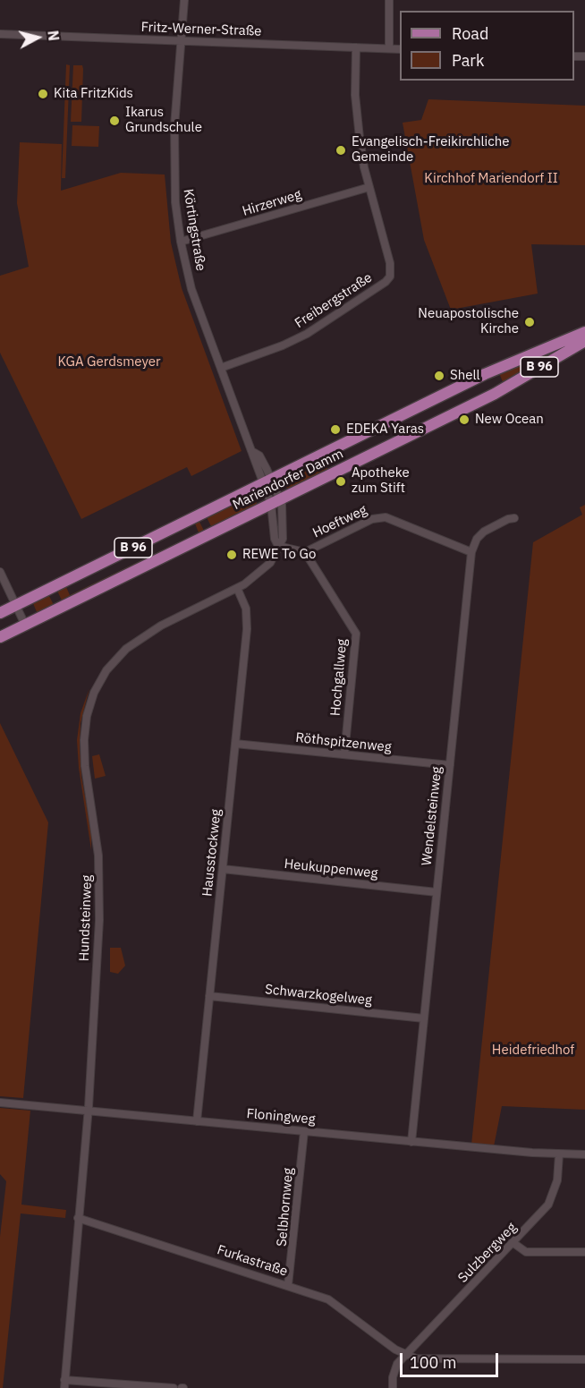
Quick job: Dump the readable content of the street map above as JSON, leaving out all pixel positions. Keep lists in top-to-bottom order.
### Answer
{
  "streets": {
    "main road": ["B 96", "Mariendorfer Damm"],
    "street": [
      "Fritz-Werner-Straße",
      "Hirzerweg",
      "Körtingstraße",
      "Freibergstraße",
      "Hoeftweg",
      "Hochgallweg",
      "Röthspitzenweg",
      "Wendelsteinweg",
      "Hausstockweg",
      "Heukuppenweg",
      "Hundsteinweg",
      "Schwarzkogelweg",
      "Floningweg",
      "Selbhornweg",
      "Sulzbergweg",
      "Furkastraße"
    ]
  },
  "crossings": [
    ["Fritz-Werner-Straße", "Körtingstraße"],
    ["Fritz-Werner-Straße", "Freibergstraße"],
    ["Hirzerweg", "Körtingstraße"],
    ["Hirzerweg", "Freibergstraße"],
    ["Körtingstraße", "Freibergstraße"],
    ["Körtingstraße", "Mariendorfer Damm"],
    ["Hoeftweg", "Hochgallweg"],
    ["Hoeftweg", "Wendelsteinweg"],
    ["Hoeftweg", "Hundsteinweg"],
    ["Hochgallweg", "Röthspitzenweg"],
    ["Röthspitzenweg", "Wendelsteinweg"],
    ["Röthspitzenweg", "Hausstockweg"],
    ["Wendelsteinweg", "Heukuppenweg"],
    ["Wendelsteinweg", "Schwarzkogelweg"],
    ["Wendelsteinweg", "Floningweg"],
    ["Hausstockweg", "Heukuppenweg"],
    ["Hausstockweg", "Hundsteinweg"],
    ["Hausstockweg", "Schwarzkogelweg"],
    ["Hausstockweg", "Floningweg"],
    ["Hundsteinweg", "Floningweg"],
    ["Hundsteinweg", "Furkastraße"],
    ["Floningweg", "Selbhornweg"],
    ["Floningweg", "Sulzbergweg"],
    ["Selbhornweg", "Furkastraße"],
    ["Sulzbergweg", "Furkastraße"]
  ],
  "parks": ["Kirchhof Mariendorf II", "KGA Gerdsmeyer", "Heidefriedhof"],
  "places": [
    "Kita FritzKids",
    "Ikarus Grundschule",
    "Evangelisch-Freikirchliche Gemeinde",
    "Neuapostolische Kirche",
    "Shell",
    "New Ocean",
    "EDEKA Yaras",
    "Apotheke zum Stift",
    "REWE To Go"
  ],
  "legend": ["Road", "Park"],
  "scale_bar": "100 m",
  "north": "right"
}
